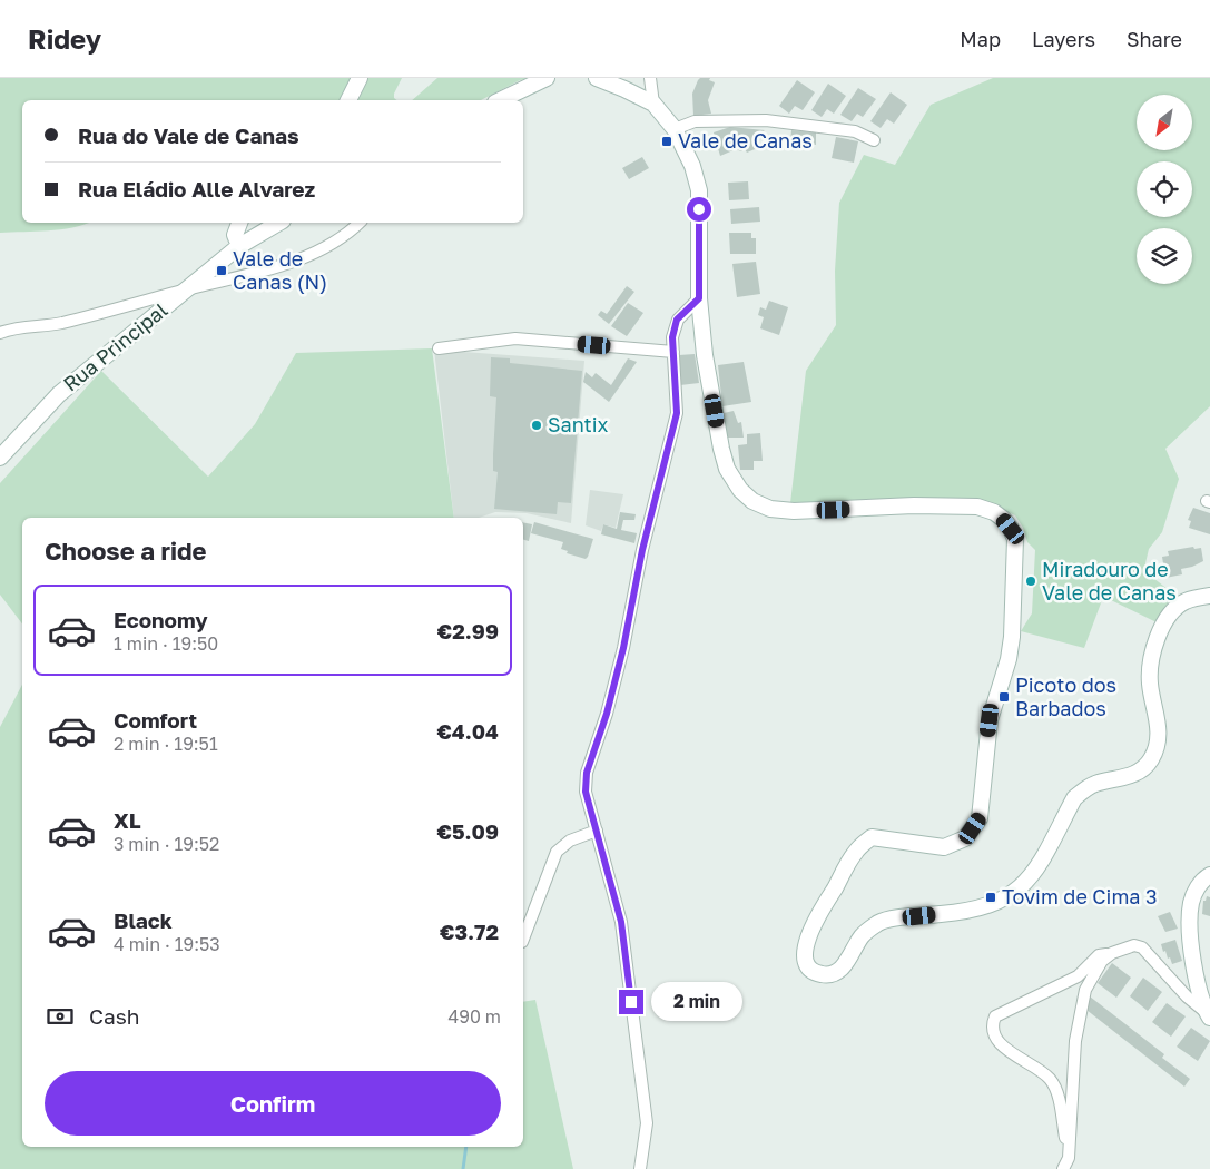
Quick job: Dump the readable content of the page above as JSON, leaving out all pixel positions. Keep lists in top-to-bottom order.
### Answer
{
  "streets": {
    "street": ["Rua Principal"]
  },
  "places": {
    "transit": [
      "Vale de Canas",
      "Vale de Canas (N)",
      "Picoto dos Barbados",
      "Tovim de Cima 3"
    ],
    "other": ["Santix", "Miradouro de Vale de Canas"]
  },
  "north": "bottom left",
  "page": {
    "header": "Ridey",
    "nav": ["Map", "Layers", "Share"],
    "banner": ["Rua do Vale de Canas", "Rua Eládio Alle Alvarez"],
    "heading": "Choose a ride",
    "list": [
      {
        "name": "Economy",
        "note": "1 min · 19:50",
        "value": "€2.99"
      },
      {
        "name": "Comfort",
        "note": "2 min · 19:51",
        "value": "€4.04"
      },
      {
        "name": "XL",
        "note": "3 min · 19:52",
        "value": "€5.09"
      },
      {
        "name": "Black",
        "note": "4 min · 19:53",
        "value": "€3.72"
      }
    ],
    "bubble": "2 min",
    "pay": ["Cash", "490 m"],
    "buttons": "Confirm"
  }
}
